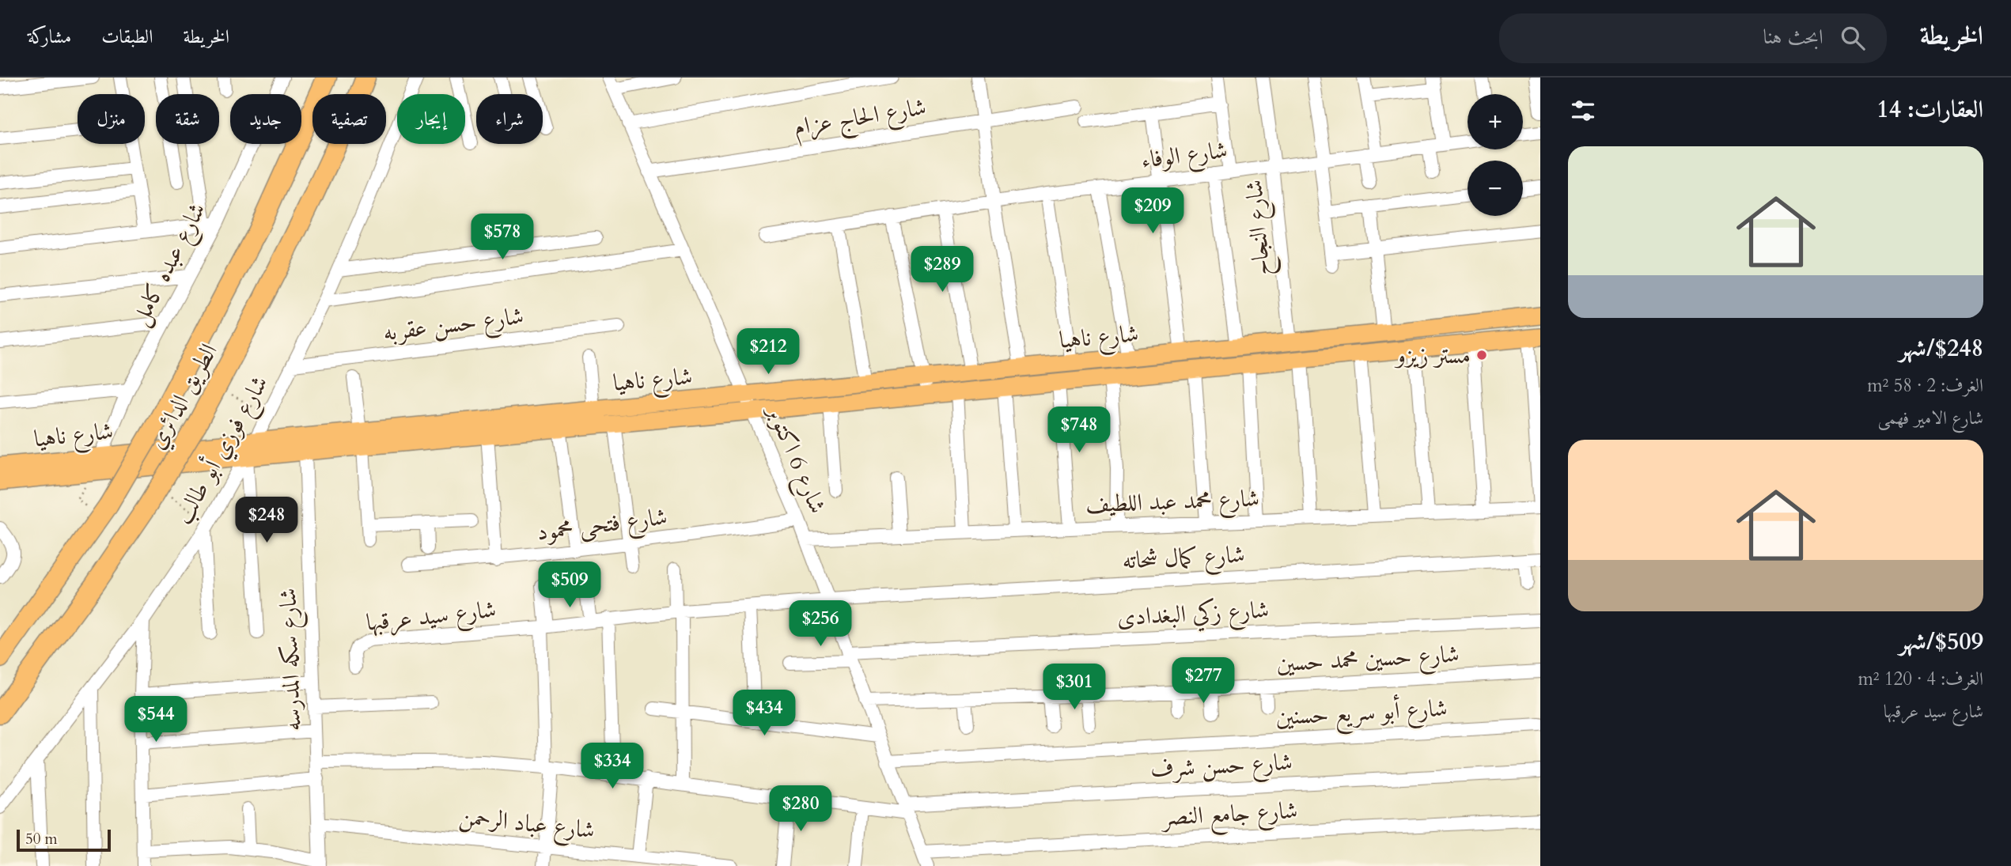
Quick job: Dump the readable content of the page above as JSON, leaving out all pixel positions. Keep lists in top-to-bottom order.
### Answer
{
  "streets": {
    "highway": ["الطريق الدائري"],
    "main road": ["شارع ناهيا"],
    "street": [
      "شارع الحاج عزام",
      "شارع الوفاء",
      "شارع النجاح",
      "شارع عبده كامل",
      "شارع حسن عقربه",
      "شارع فوزي أبو طالب",
      "شارع 6 اكتوبر",
      "شارع محمد عبد اللطيف",
      "شارع فتحى محمود",
      "شارع كمال شحاته",
      "شارع زكي البغدادى",
      "شارع سيد عرقبها",
      "شارع حسين محمد حسين",
      "شارع سكه المدرسه",
      "شارع أبو سريع حسنين",
      "شارع حسن شرف",
      "شارع جامع النصر",
      "شارع عباد الرحمن"
    ]
  },
  "crossings": [
    ["شارع الحاج عزام", "شارع 6 اكتوبر"],
    ["شارع الوفاء", "شارع النجاح"],
    ["شارع النجاح", "شارع ناهيا"],
    ["شارع عبده كامل", "شارع ناهيا"],
    ["شارع حسن عقربه", "شارع فوزي أبو طالب"],
    ["شارع ناهيا", "شارع فوزي أبو طالب"],
    ["شارع ناهيا", "شارع 6 اكتوبر"],
    ["شارع ناهيا", "شارع سكه المدرسه"],
    ["شارع 6 اكتوبر", "شارع محمد عبد اللطيف"],
    ["شارع 6 اكتوبر", "شارع فتحى محمود"],
    ["شارع 6 اكتوبر", "شارع كمال شحاته"],
    ["شارع 6 اكتوبر", "شارع زكي البغدادى"],
    ["شارع 6 اكتوبر", "شارع سيد عرقبها"],
    ["شارع 6 اكتوبر", "شارع حسين محمد حسين"],
    ["شارع 6 اكتوبر", "شارع أبو سريع حسنين"],
    ["شارع 6 اكتوبر", "شارع حسن شرف"],
    ["شارع 6 اكتوبر", "شارع جامع النصر"],
    ["شارع كمال شحاته", "شارع سيد عرقبها"],
    ["شارع سكه المدرسه", "شارع حسن شرف"],
    ["شارع سكه المدرسه", "شارع عباد الرحمن"]
  ],
  "places": ["مستر زيزو"],
  "scale_bar": "50 m",
  "page": {
    "header": "الخريطة",
    "search": "ابحث هنا",
    "nav": ["الخريطة", "الطبقات", "مشاركة"],
    "heading": "العقارات: 14",
    "map_buttons": ["+", "−"],
    "chip": [
      "شراء",
      "إيجار",
      "تصفية",
      "جديد",
      "شقة",
      "منزل"
    ],
    "list": [
      {
        "name": "$248/شهر",
        "note": "الغرف: 2 · 58 m² · شارع الامير فهمى"
      },
      {
        "name": "$509/شهر",
        "note": "الغرف: 4 · 120 m² · شارع سيد عرقبها"
      }
    ],
    "price": [
      "$209",
      "$578",
      "$289",
      "$212",
      "$748",
      "$248",
      "$509",
      "$256",
      "$277",
      "$301",
      "$434",
      "$544",
      "$334",
      "$280"
    ],
    "scale": "50 m"
  }
}
